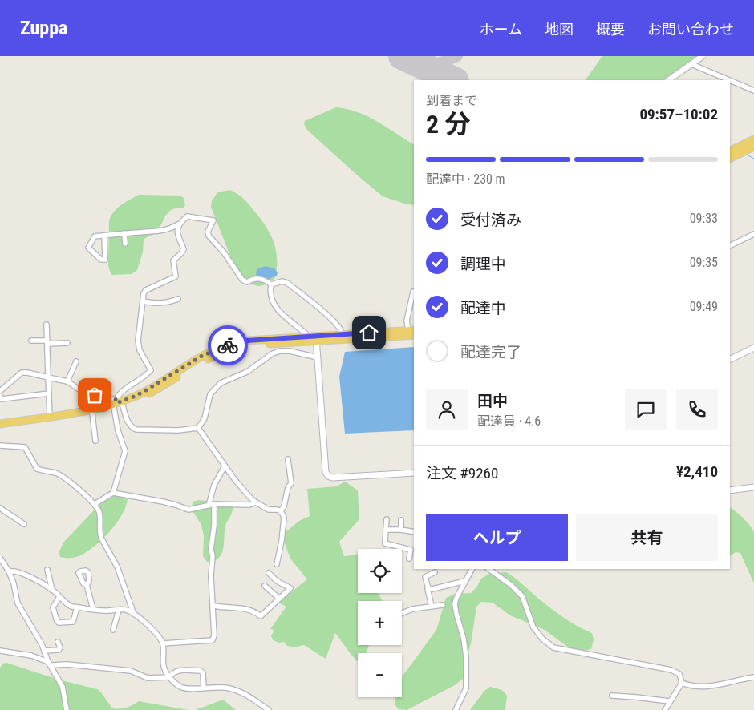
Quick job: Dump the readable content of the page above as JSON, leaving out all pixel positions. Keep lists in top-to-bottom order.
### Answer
{
  "page": {
    "header": "Zuppa",
    "nav": [
      "ホーム",
      "地図",
      "概要",
      "お問い合わせ"
    ],
    "heading": ["2 分", "到着まで", "09:57–10:02"],
    "panel": [
      "田中",
      "配達員 · 4.6",
      "注文 #9260",
      "¥2,410"
    ],
    "bar": "配達中 · 230 m",
    "list": [
      ["受付済み", "09:33"],
      ["調理中", "09:35"],
      ["配達中", "09:49"],
      "配達完了"
    ],
    "buttons": ["ヘルプ", "共有"],
    "map_buttons": ["+", "−"]
  }
}
